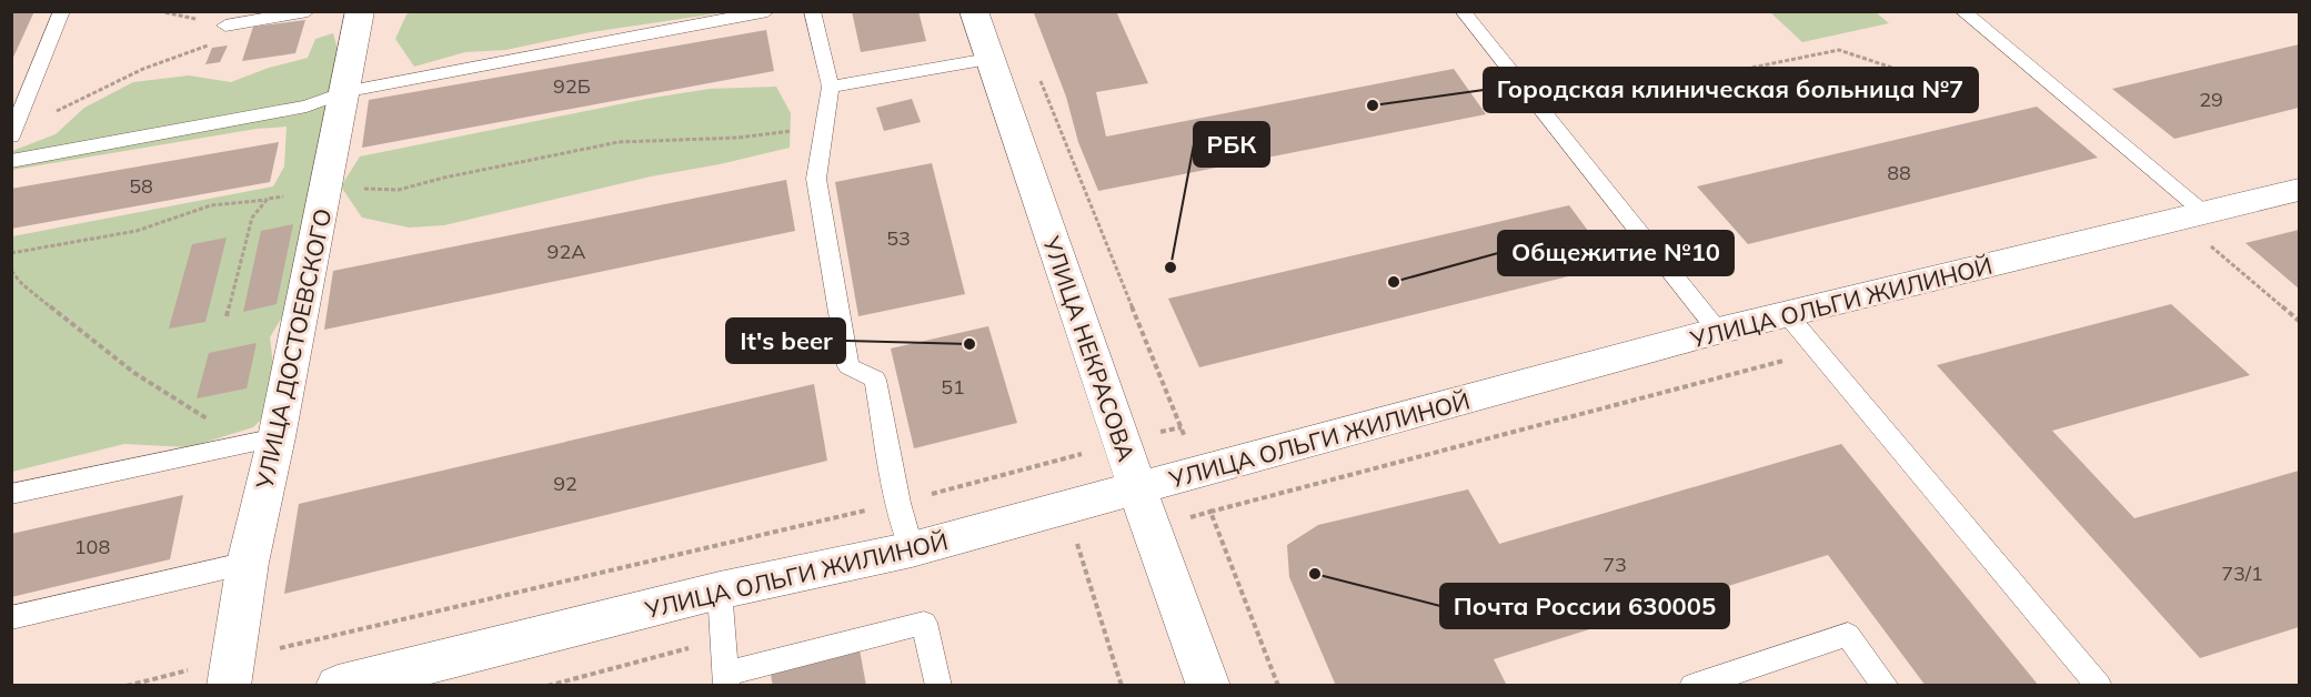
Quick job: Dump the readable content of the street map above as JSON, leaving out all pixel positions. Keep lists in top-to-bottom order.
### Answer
{
  "streets": {
    "street": ["УЛИЦА ОЛЬГИ ЖИЛИНОЙ", "УЛИЦА ДОСТОЕВСКОГО", "УЛИЦА НЕКРАСОВА"]
  },
  "crossings": [
    ["УЛИЦА ОЛЬГИ ЖИЛИНОЙ", "УЛИЦА НЕКРАСОВА"]
  ],
  "places": [
    "Городская клиническая больница №7",
    "РБК",
    "Общежитие №10",
    "It's beer",
    "Почта России 630005"
  ],
  "house_numbers": [
    "92Б",
    "29",
    "88",
    "58",
    "53",
    "92А",
    "51",
    "92",
    "108",
    "73",
    "73/1"
  ]
}
